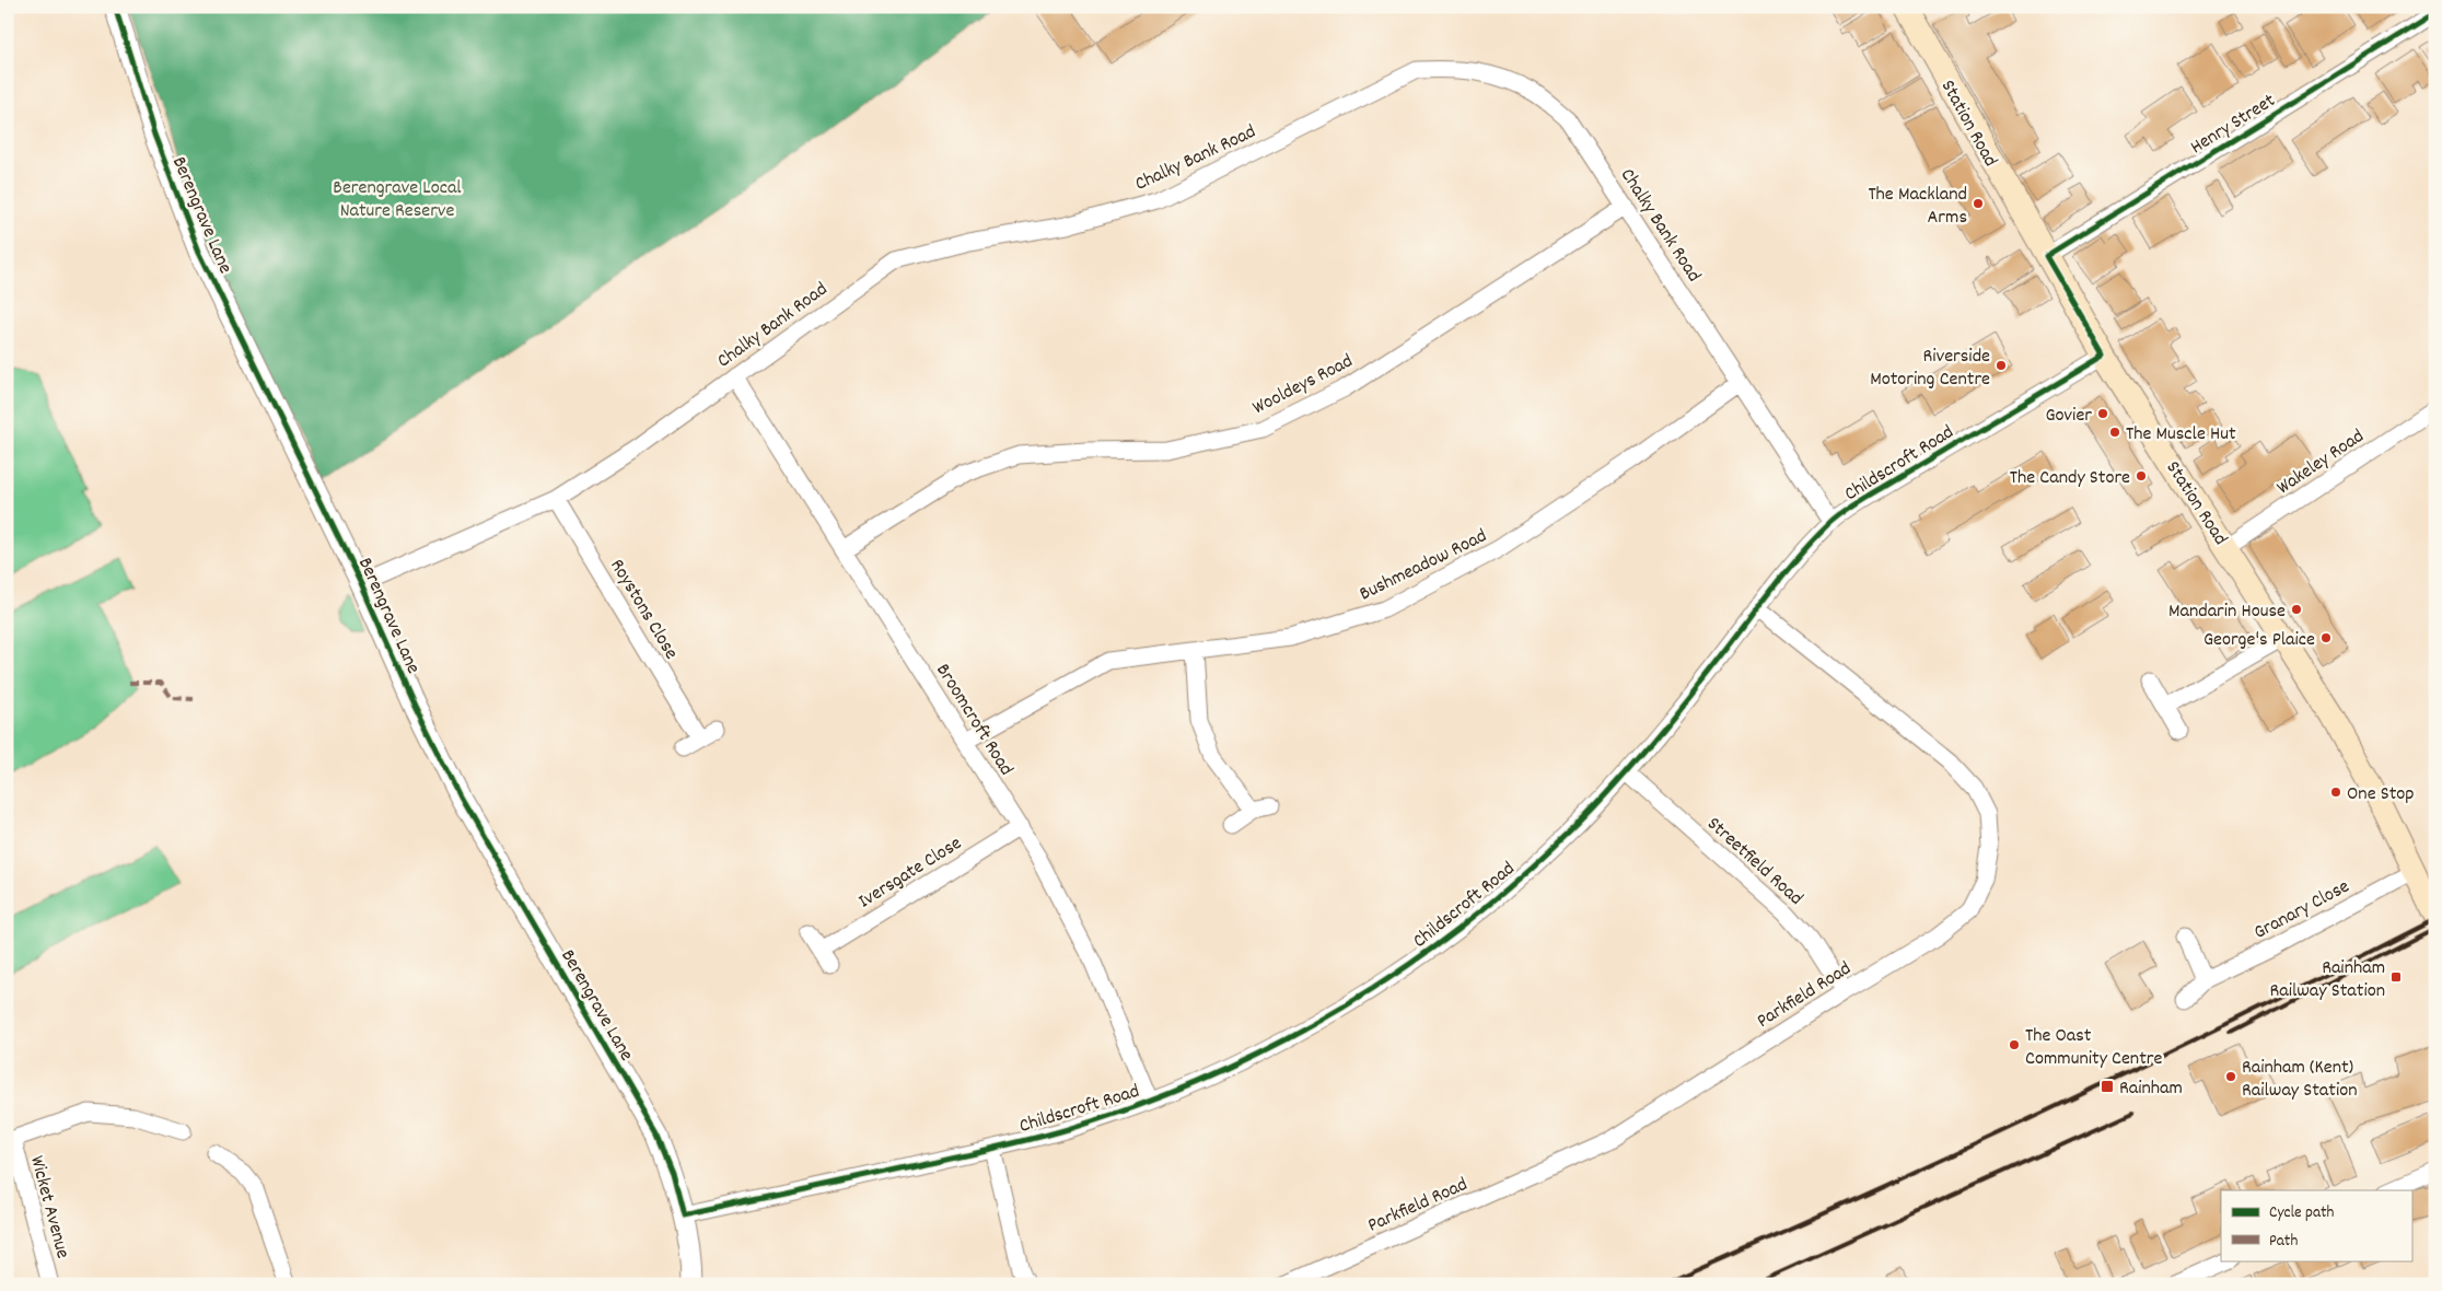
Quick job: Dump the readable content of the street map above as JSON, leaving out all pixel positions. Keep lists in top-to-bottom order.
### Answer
{
  "streets": {
    "main road": ["Station Road"],
    "street": [
      "Henry Street",
      "Chalky Bank Road",
      "Berengrave Lane",
      "Wooldeys Road",
      "Wakeley Road",
      "Childscroft Road",
      "Bushmeadow Road",
      "Roystons Close",
      "Broomcroft Road",
      "Streetfield Road",
      "Iversgate Close",
      "Granary Close",
      "Parkfield Road",
      "Wicket Avenue"
    ]
  },
  "crossings": [
    ["Station Road", "Henry Street"],
    ["Station Road", "Wakeley Road"],
    ["Station Road", "Childscroft Road"],
    ["Station Road", "Granary Close"],
    ["Chalky Bank Road", "Berengrave Lane"],
    ["Chalky Bank Road", "Wooldeys Road"],
    ["Chalky Bank Road", "Childscroft Road"],
    ["Chalky Bank Road", "Bushmeadow Road"],
    ["Chalky Bank Road", "Roystons Close"],
    ["Chalky Bank Road", "Broomcroft Road"],
    ["Berengrave Lane", "Childscroft Road"],
    ["Wooldeys Road", "Broomcroft Road"],
    ["Childscroft Road", "Broomcroft Road"],
    ["Childscroft Road", "Streetfield Road"],
    ["Childscroft Road", "Parkfield Road"],
    ["Bushmeadow Road", "Broomcroft Road"],
    ["Broomcroft Road", "Iversgate Close"],
    ["Streetfield Road", "Parkfield Road"]
  ],
  "parks": ["Berengrave Local Nature Reserve"],
  "places": {
    "other": [
      "The Mackland Arms",
      "Riverside Motoring Centre",
      "Govier",
      "The Muscle Hut",
      "The Candy Store",
      "Mandarin House",
      "George's Plaice",
      "One Stop",
      "The Oast Community Centre",
      "Rainham (Kent) Railway Station"
    ],
    "transit": ["Rainham Railway Station", "Rainham"]
  },
  "legend": ["Cycle path", "Path"]
}
